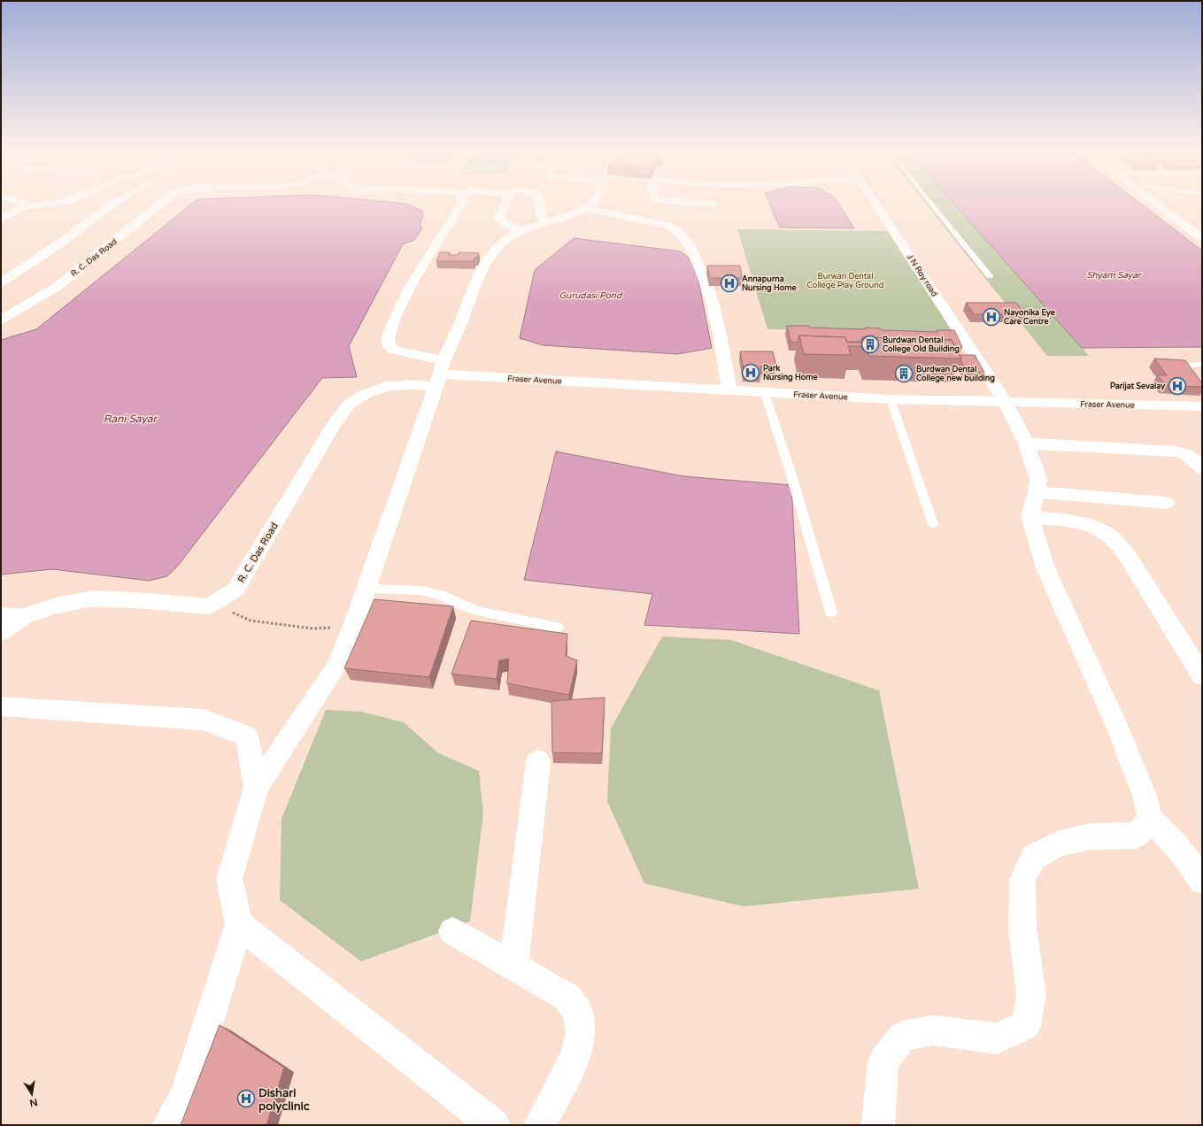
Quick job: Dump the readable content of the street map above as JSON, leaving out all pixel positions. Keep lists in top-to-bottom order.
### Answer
{
  "streets": {
    "street": ["R. C. Das Road", "J N Roy road", "Fraser Avenue"]
  },
  "crossings": [
    ["R. C. Das Road", "Fraser Avenue"],
    ["J N Roy road", "Fraser Avenue"]
  ],
  "water": ["Shyam Sayar", "Gurudasi Pond", "Rani Sayar"],
  "parks": ["Burwan Dental College Play Ground"],
  "places": {
    "hospital": [
      "Annapurna Nursing Home",
      "Nayonika Eye Care Centre",
      "Park Nursing Home",
      "Parijat Sevalay",
      "Dishari polyclinic"
    ],
    "building": ["Burdwan Dental College Old Building", "Burdwan Dental College new building"]
  },
  "north": "bottom"
}
